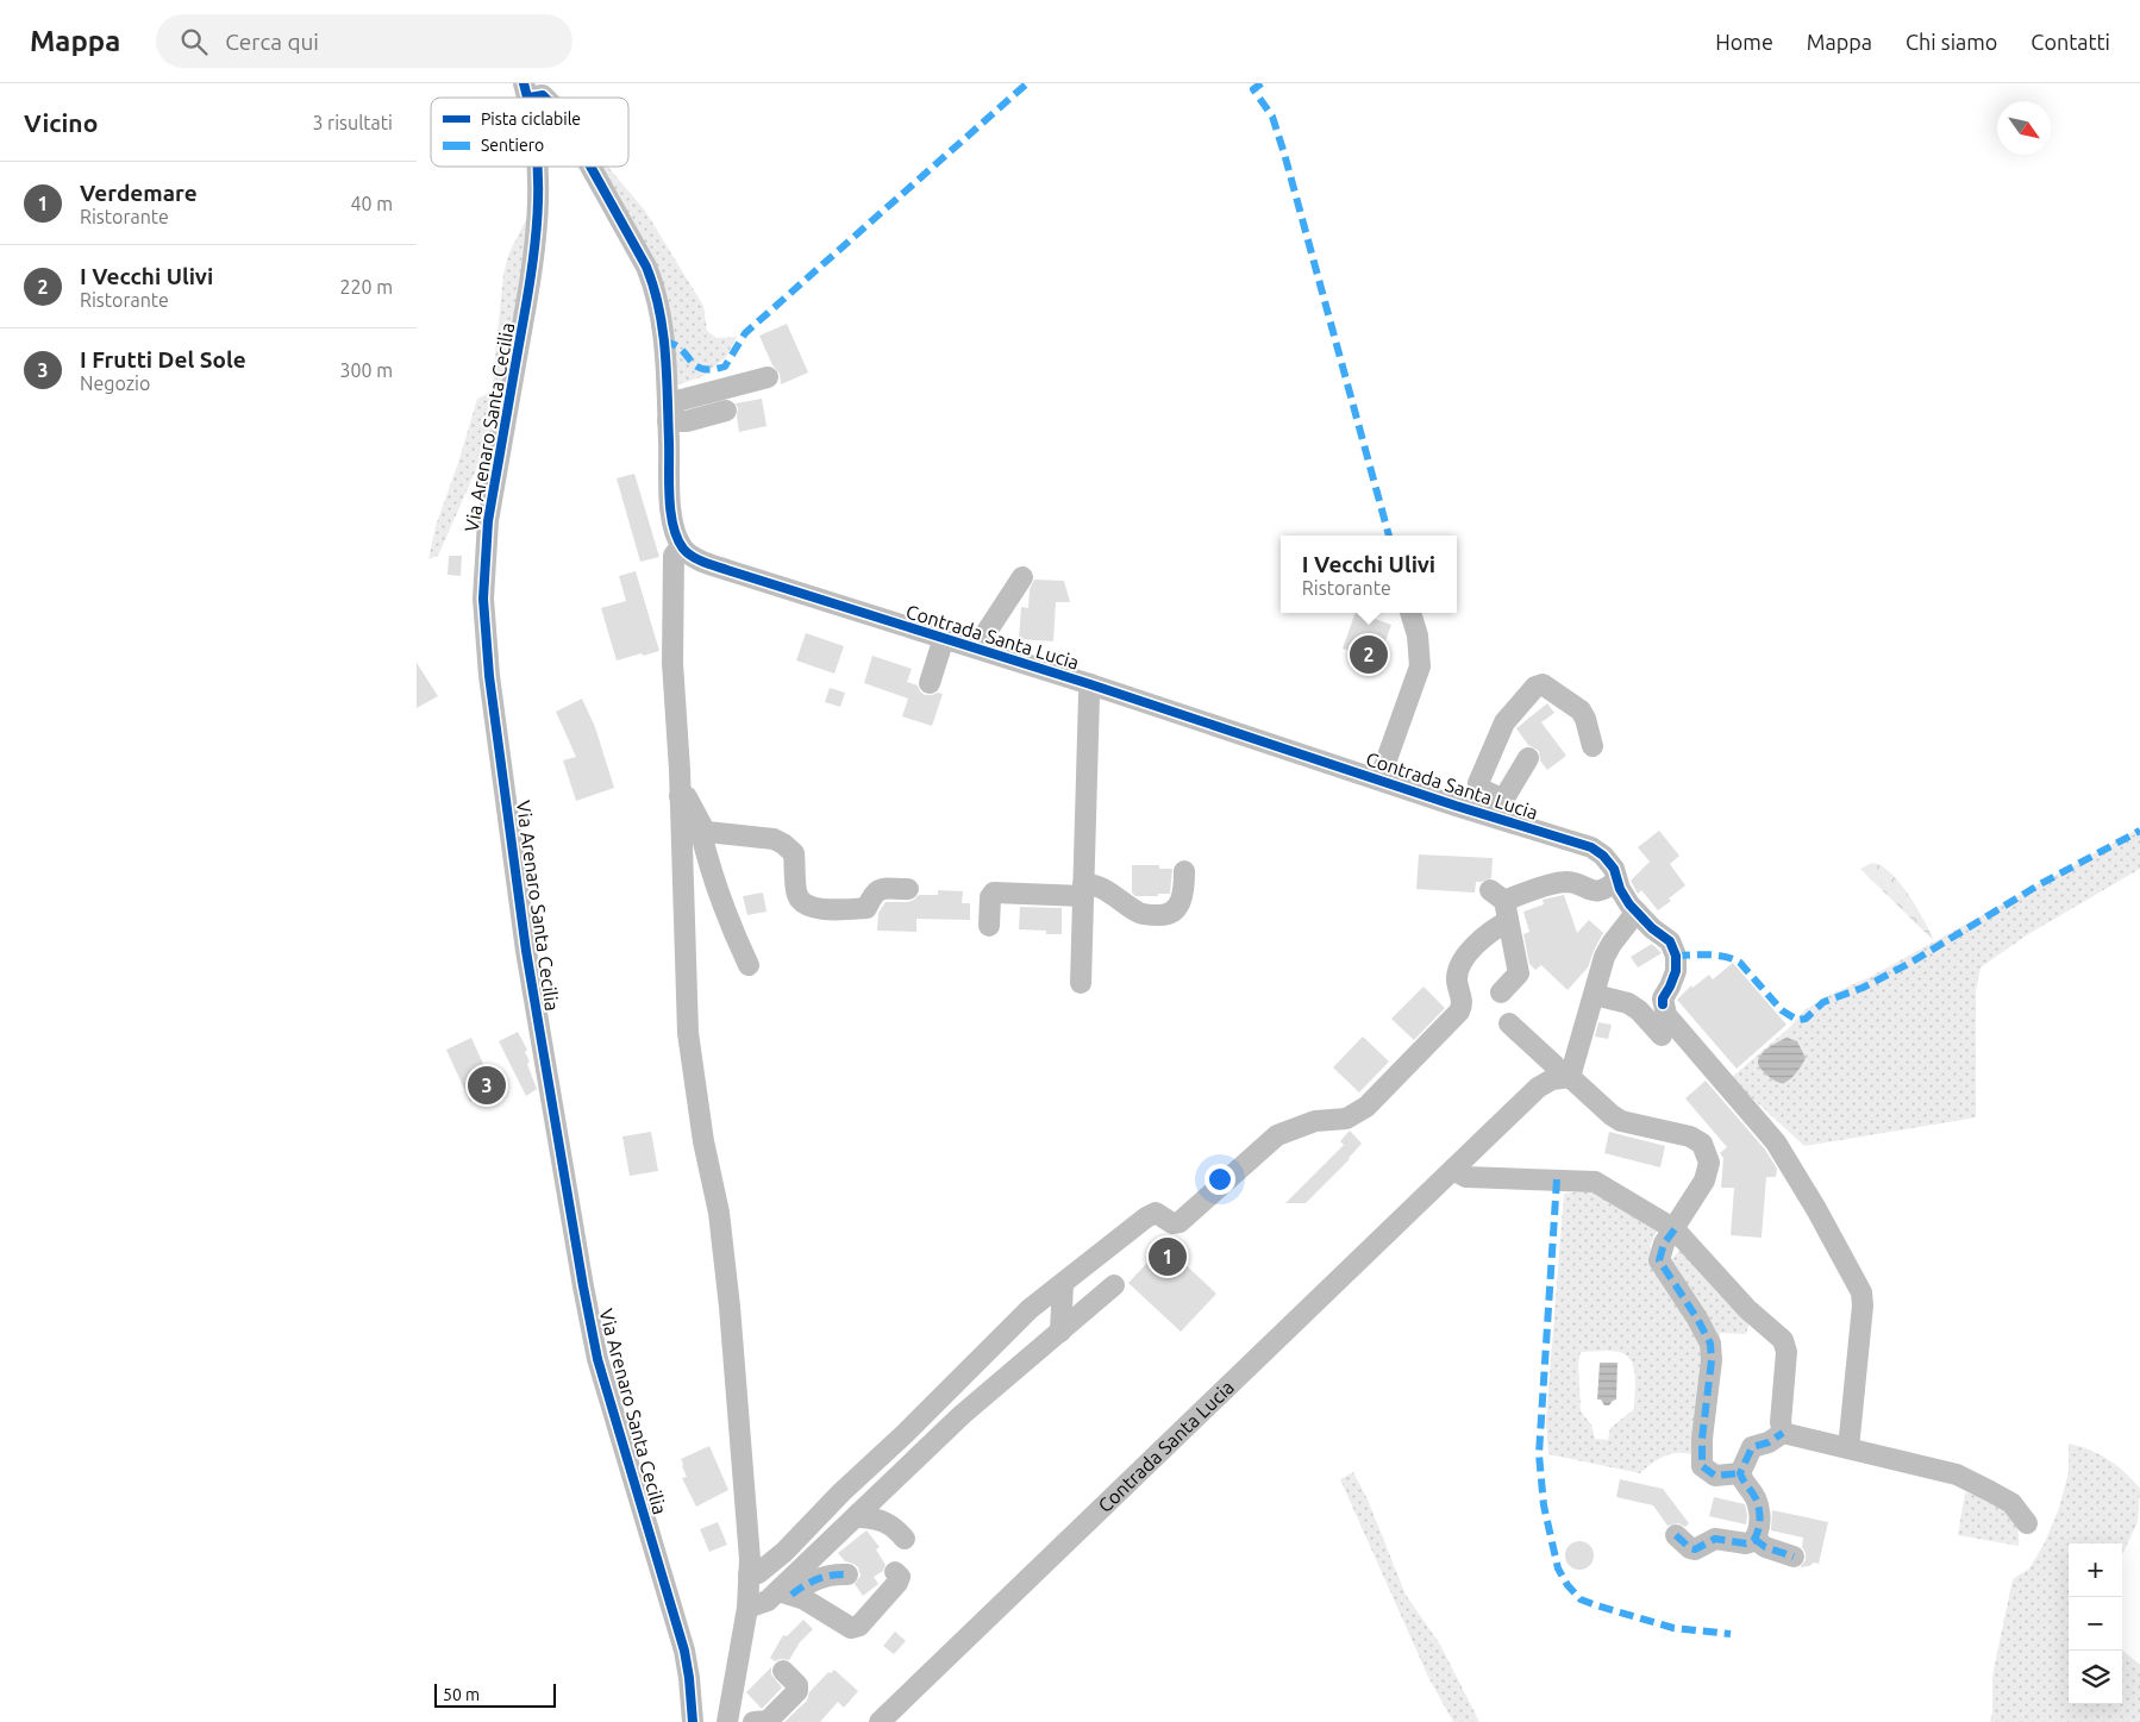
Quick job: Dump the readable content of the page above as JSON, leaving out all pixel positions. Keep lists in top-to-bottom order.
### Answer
{
  "streets": {
    "street": ["Via Arenaro Santa Cecilia", "Contrada Santa Lucia"]
  },
  "legend": ["Pista ciclabile", "Sentiero"],
  "scale_bar": "50 m",
  "north": "bottom right",
  "page": {
    "header": "Mappa",
    "search": "Cerca qui",
    "nav": [
      "Home",
      "Mappa",
      "Chi siamo",
      "Contatti"
    ],
    "heading": ["Vicino", "3 risultati"],
    "list": [
      {
        "mark": "1",
        "name": "Verdemare",
        "note": "Ristorante",
        "value": "40 m"
      },
      {
        "mark": "2",
        "name": "I Vecchi Ulivi",
        "note": "Ristorante",
        "value": "220 m"
      },
      {
        "mark": "3",
        "name": "I Frutti Del Sole",
        "note": "Negozio",
        "value": "300 m"
      }
    ],
    "popup": ["I Vecchi Ulivi", "Ristorante"],
    "pins": ["2", "3", "1"],
    "map_buttons": ["+", "−"],
    "scale": "50 m"
  }
}
